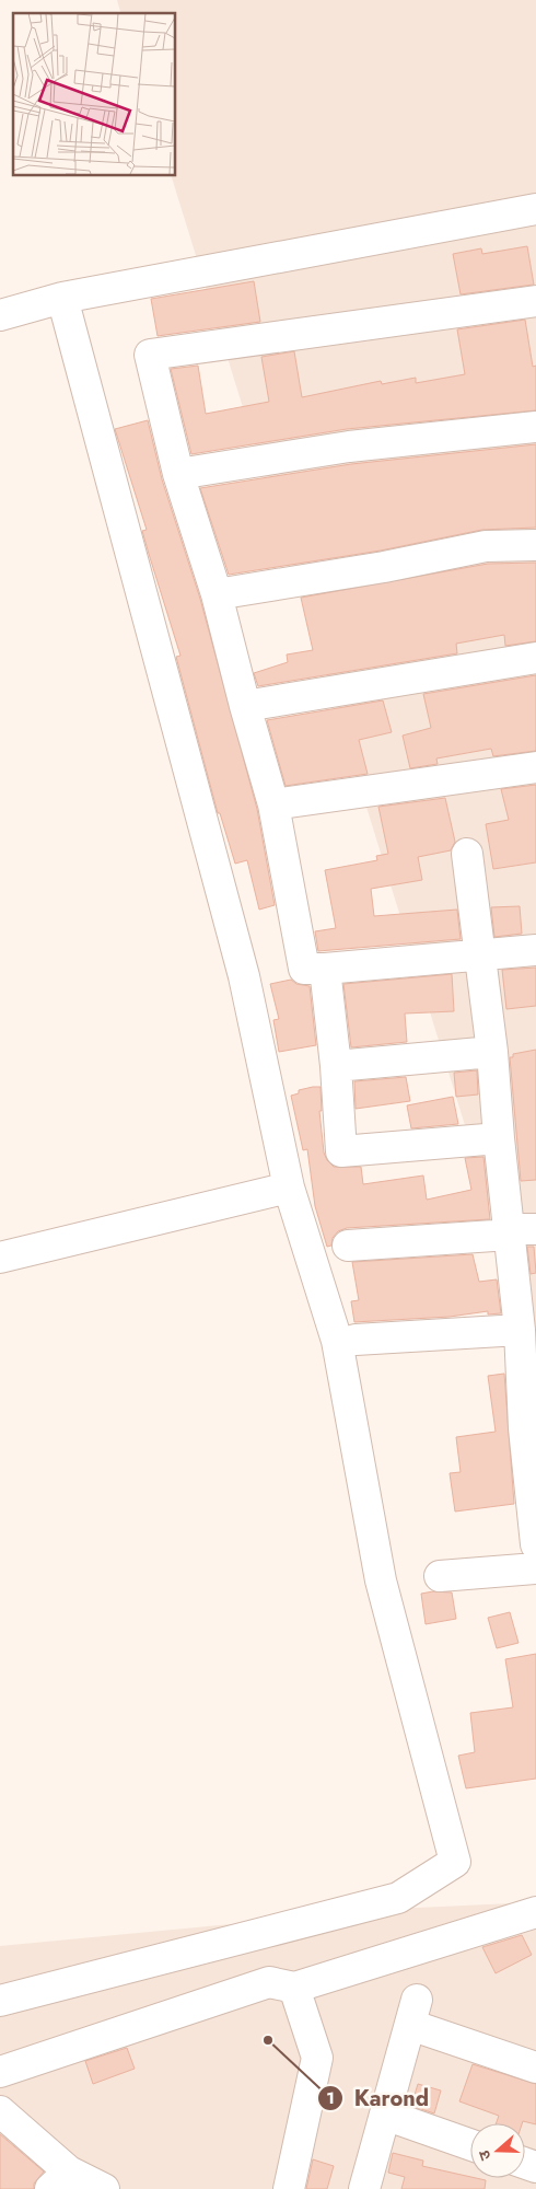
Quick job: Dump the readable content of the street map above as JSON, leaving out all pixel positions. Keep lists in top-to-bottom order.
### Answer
{
  "places": ["Karond"],
  "north": "left"
}
